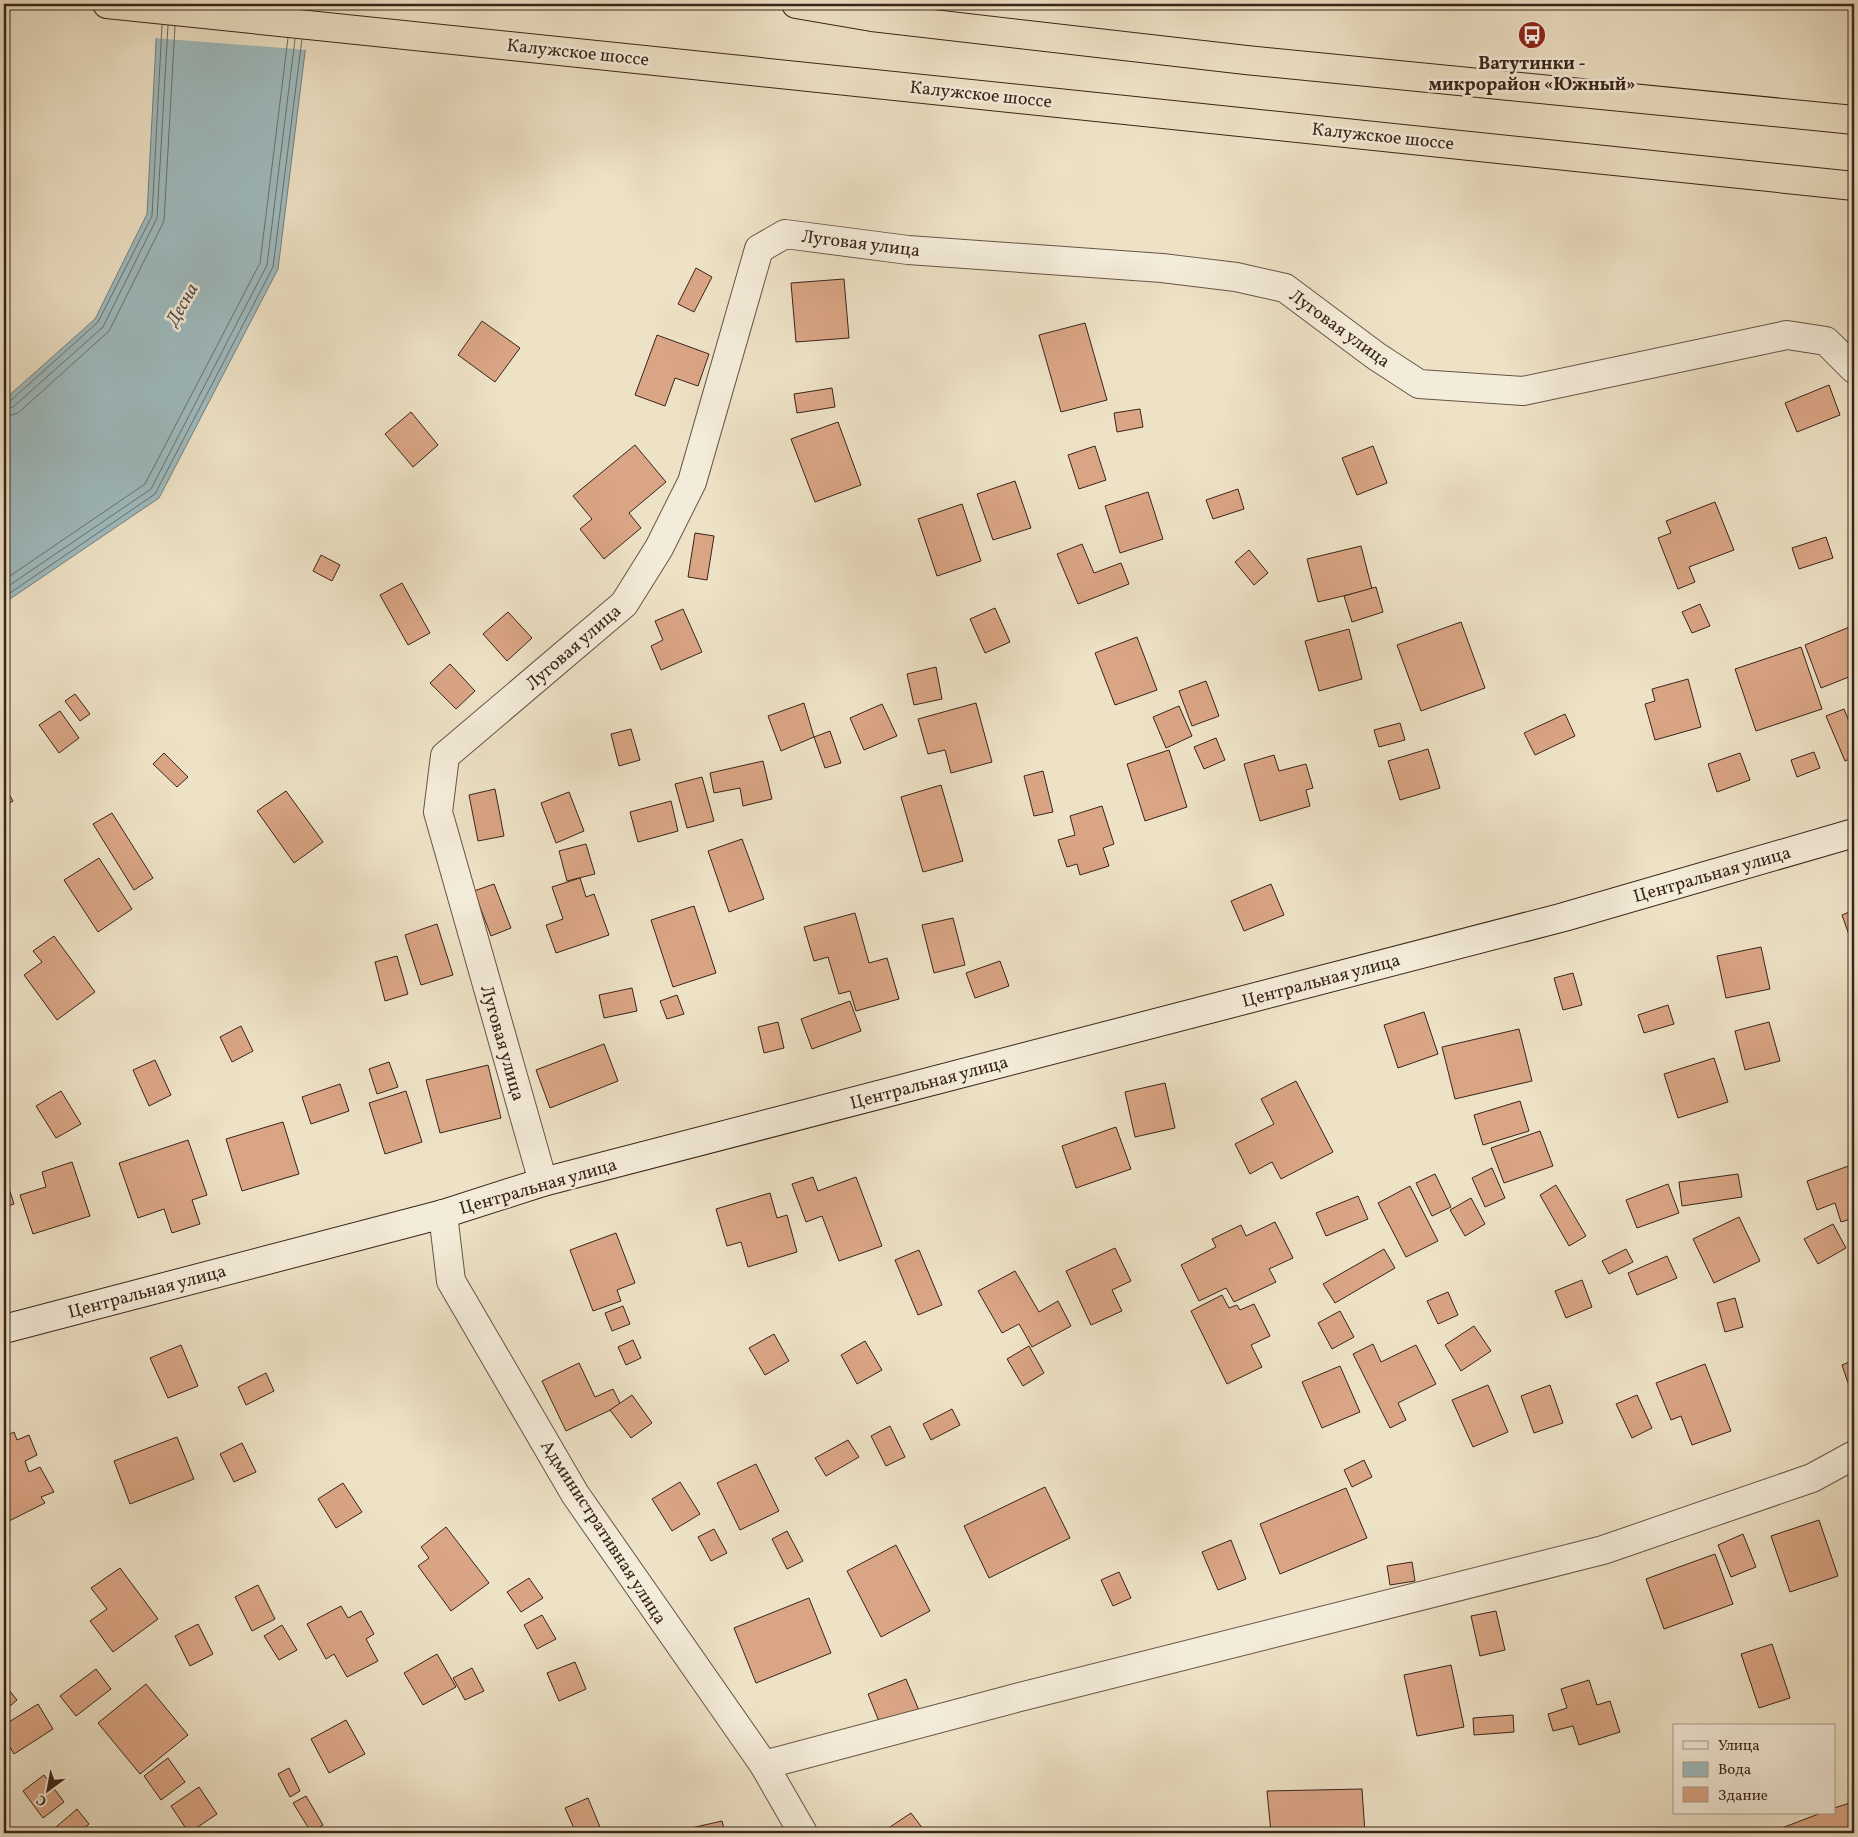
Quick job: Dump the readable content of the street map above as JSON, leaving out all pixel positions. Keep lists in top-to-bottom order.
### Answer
{
  "streets": {
    "highway": ["Калужское шоссе"],
    "street": ["Луговая улица", "Центральная улица", "Административная улица"]
  },
  "crossings": [
    ["Луговая улица", "Центральная улица"],
    ["Центральная улица", "Административная улица"]
  ],
  "water": ["Десна"],
  "places": {
    "bus stop": ["Ватутинки - микрорайон «Южный»"]
  },
  "legend": ["Улица", "Вода", "Здание"],
  "north": "bottom left"
}
